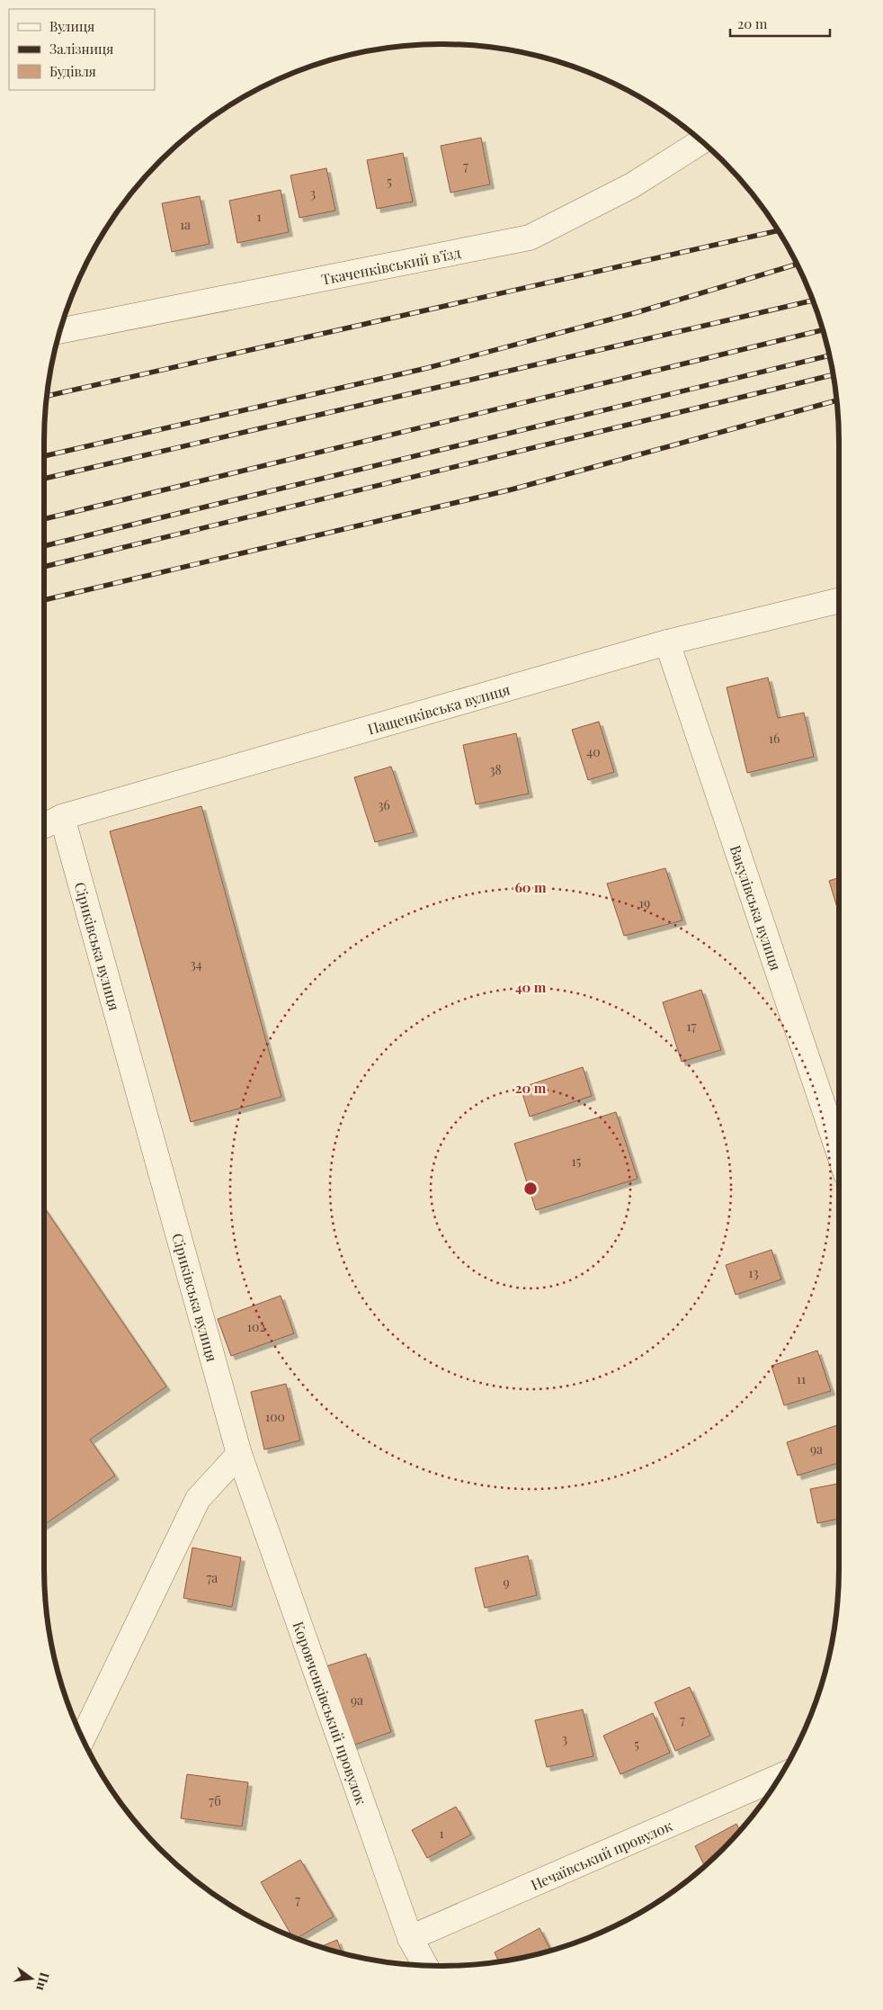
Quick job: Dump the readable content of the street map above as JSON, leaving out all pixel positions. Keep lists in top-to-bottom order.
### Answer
{
  "streets": {
    "street": [
      "Ткаченківський в'їзд",
      "Пащенківська вулиця",
      "Вакулівська вулиця",
      "Сіриківська вулиця",
      "Коровченківський провулок",
      "Нечаївський провулок"
    ]
  },
  "crossings": [
    ["Пащенківська вулиця", "Вакулівська вулиця"],
    ["Пащенківська вулиця", "Сіриківська вулиця"],
    ["Сіриківська вулиця", "Коровченківський провулок"],
    ["Коровченківський провулок", "Нечаївський провулок"]
  ],
  "house_numbers": [
    "7",
    "5",
    "3",
    "1",
    "1а",
    "16",
    "40",
    "38",
    "36",
    "19",
    "34",
    "17",
    "15",
    "13",
    "102",
    "11",
    "100",
    "9а",
    "7а",
    "9",
    "9а",
    "7",
    "3",
    "5",
    "7б",
    "1",
    "7"
  ],
  "legend": ["Вулиця", "Залізниця", "Будівля"],
  "scale_bar": "20 m",
  "north": "right",
  "rings": ["60 m", "40 m", "20 m"]
}
